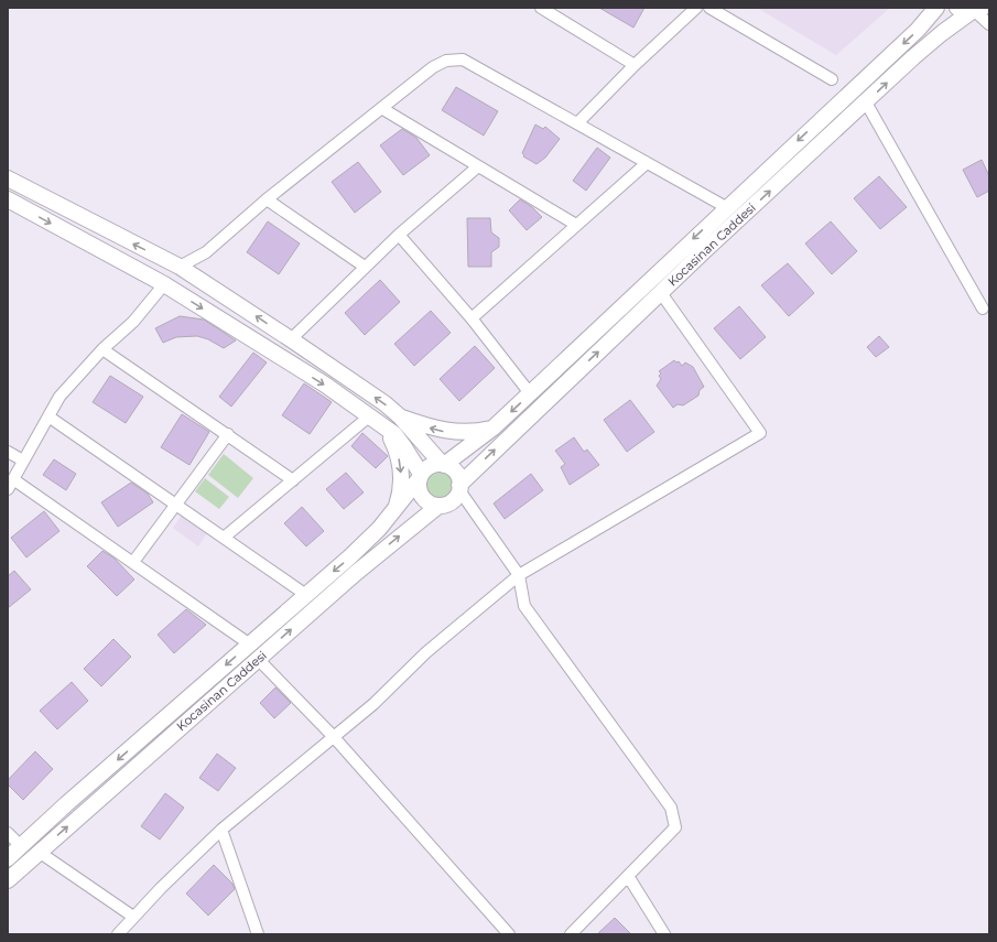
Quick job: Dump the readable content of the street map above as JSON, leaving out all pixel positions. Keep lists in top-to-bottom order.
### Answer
{
  "streets": {
    "main road": ["Kocasinan Caddesi"]
  }
}
